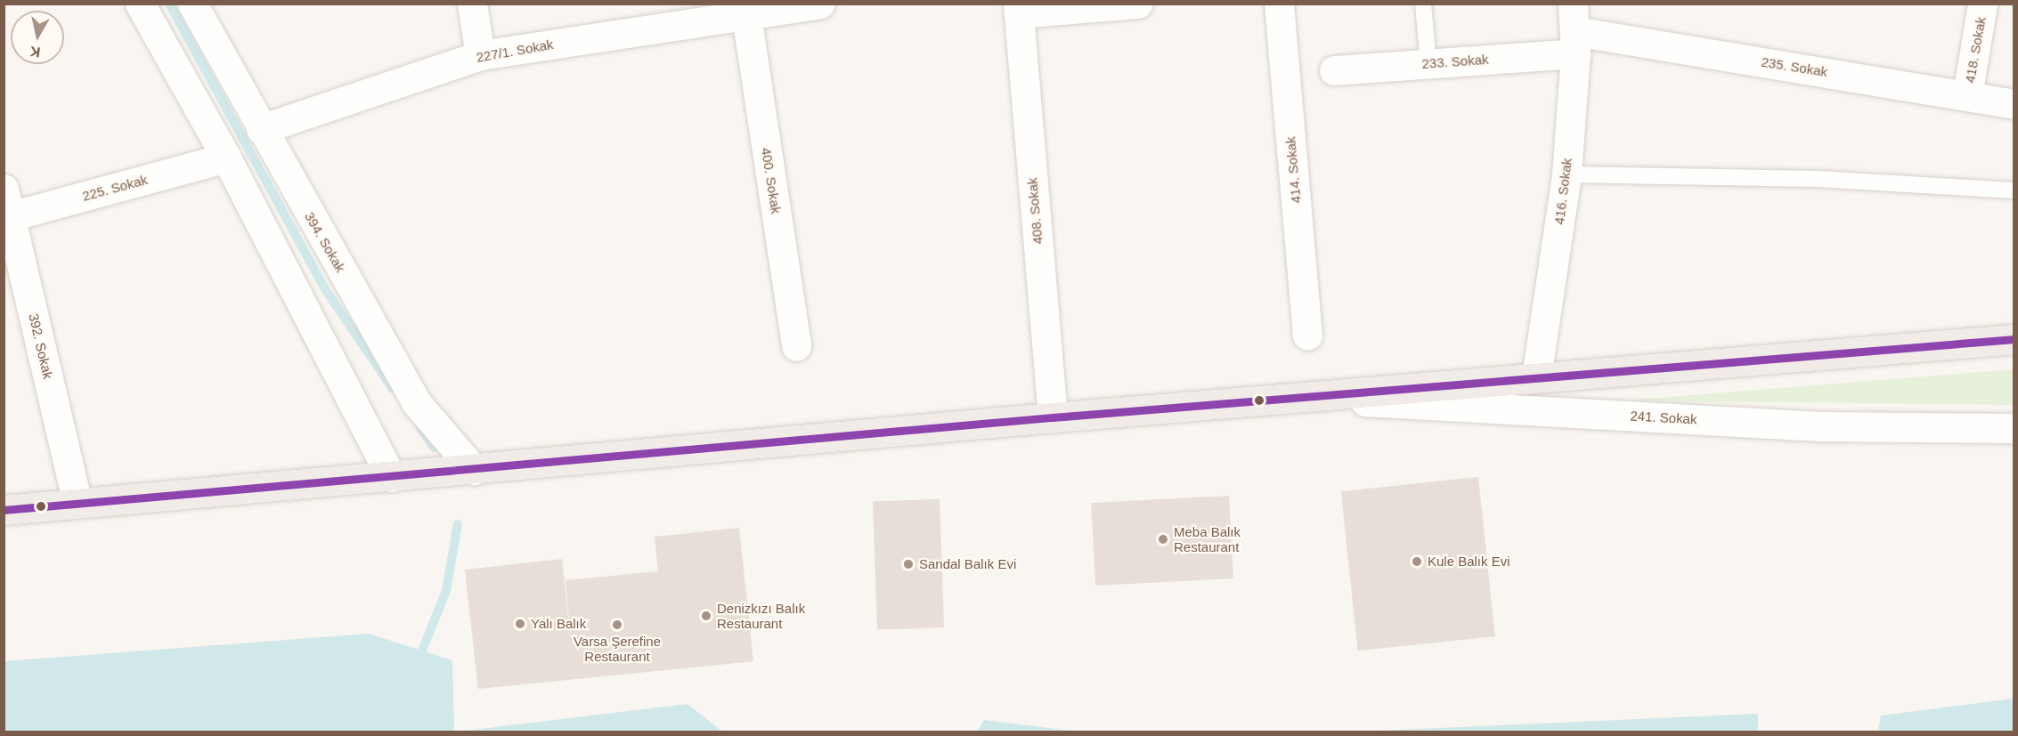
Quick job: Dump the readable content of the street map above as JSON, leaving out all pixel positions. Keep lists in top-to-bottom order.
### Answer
{
  "streets": {
    "street": [
      "418. Sokak",
      "227/1. Sokak",
      "233. Sokak",
      "235. Sokak",
      "414. Sokak",
      "400. Sokak",
      "225. Sokak",
      "416. Sokak",
      "408. Sokak",
      "394. Sokak",
      "392. Sokak",
      "241. Sokak"
    ]
  },
  "crossings": [
    ["418. Sokak", "235. Sokak"],
    ["227/1. Sokak", "400. Sokak"],
    ["227/1. Sokak", "394. Sokak"],
    ["233. Sokak", "235. Sokak"],
    ["233. Sokak", "416. Sokak"],
    ["235. Sokak", "416. Sokak"],
    ["225. Sokak", "392. Sokak"]
  ],
  "places": [
    "Meba Balık Restaurant",
    "Kule Balık Evi",
    "Sandal Balık Evi",
    "Denizkızı Balık Restaurant",
    "Yalı Balık",
    "Varsa Şerefine Restaurant"
  ],
  "north": "bottom"
}
